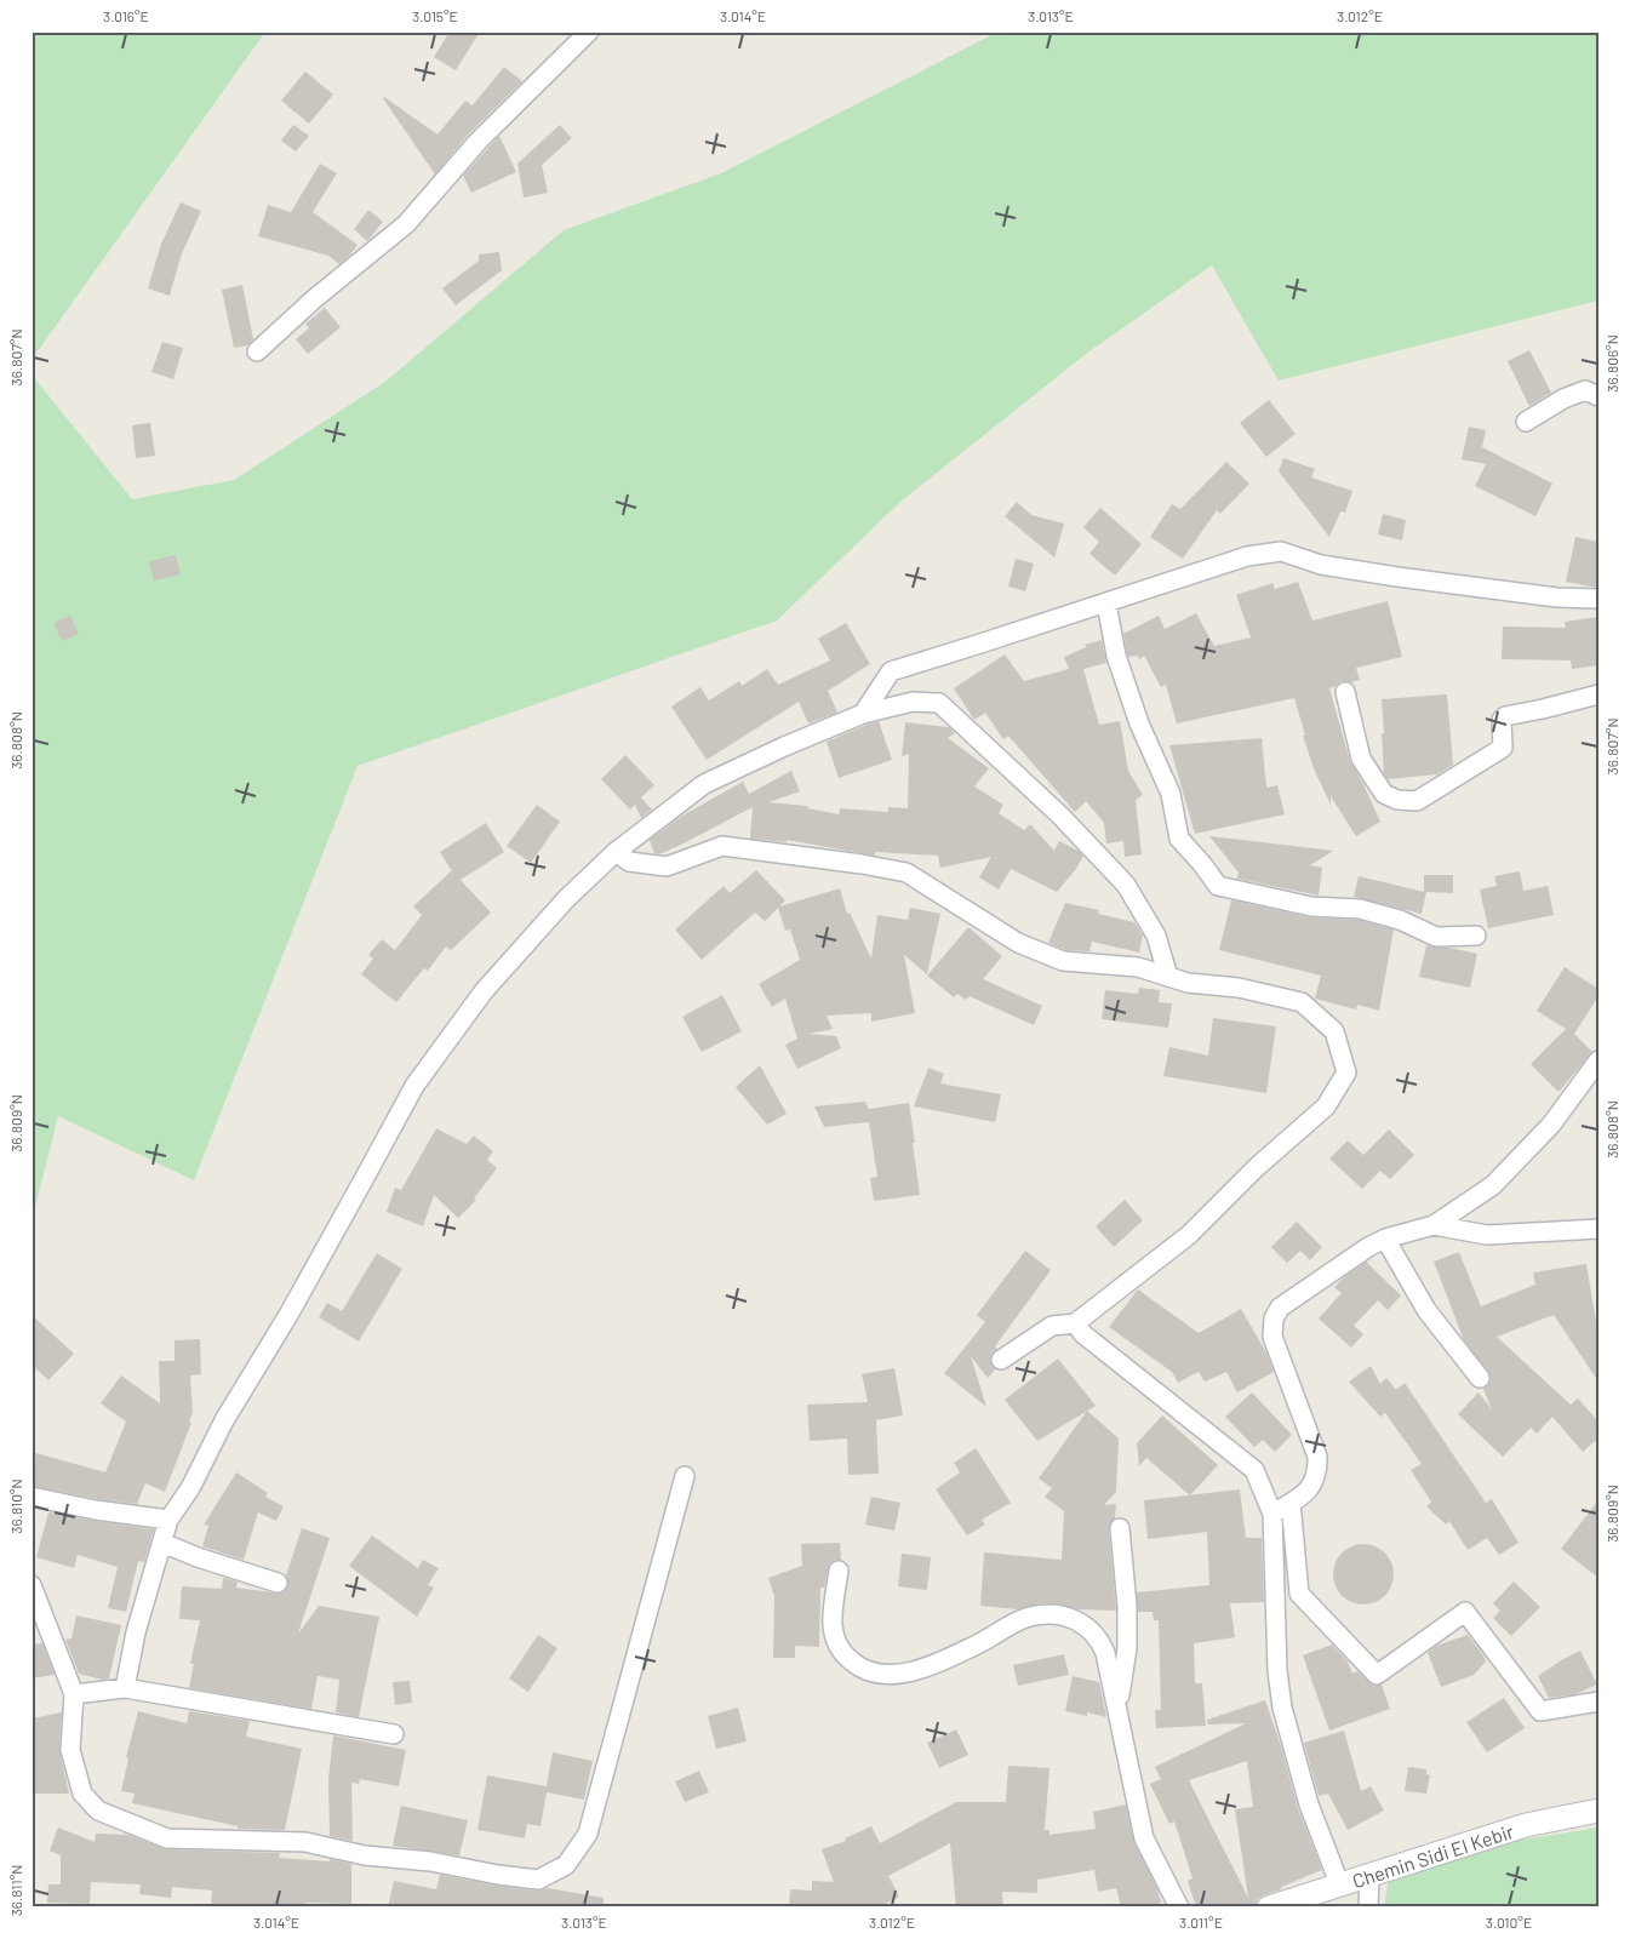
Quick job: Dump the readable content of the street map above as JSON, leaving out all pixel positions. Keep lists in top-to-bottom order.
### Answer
{
  "streets": {
    "street": ["Chemin Sidi El Kebir"]
  },
  "coordinates": [
    "3.016°E",
    "3.015°E",
    "3.014°E",
    "3.013°E",
    "3.012°E",
    "36.807°N",
    "36.806°N",
    "36.808°N",
    "36.809°N",
    "36.810°N",
    "36.811°N",
    "3.011°E",
    "3.010°E"
  ]
}
